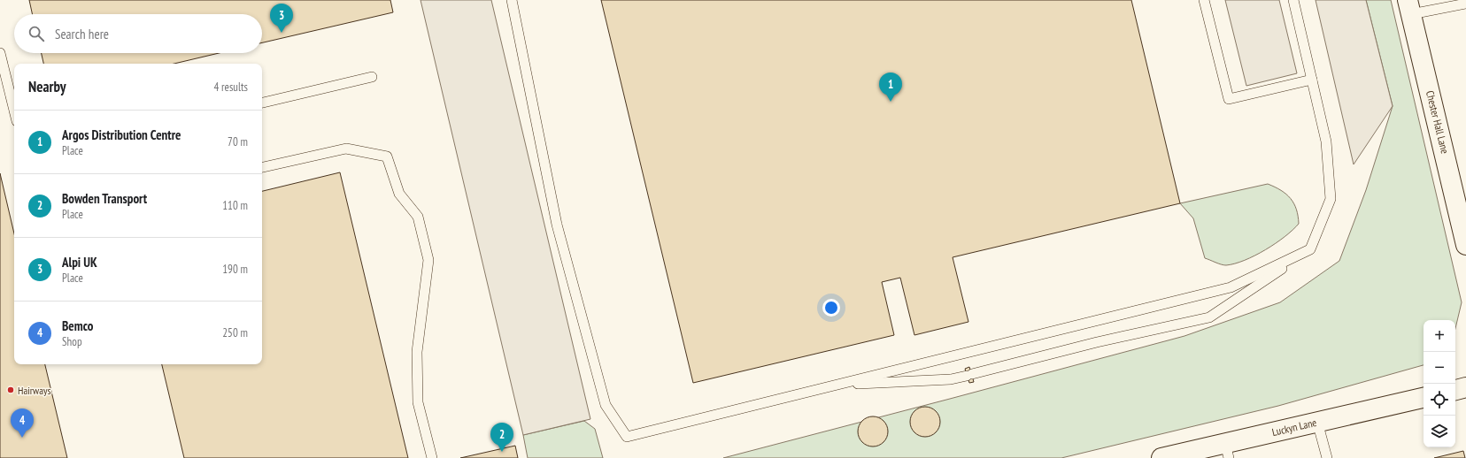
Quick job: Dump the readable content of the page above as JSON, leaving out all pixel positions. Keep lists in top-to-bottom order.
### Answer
{
  "streets": {
    "street": ["Chester Hall Lane", "Luckyn Lane"]
  },
  "places": ["Hairways"],
  "page": {
    "pins": [
      "3",
      "1",
      "4",
      "2"
    ],
    "search": "Search here",
    "heading": ["Nearby", "4 results"],
    "list": [
      {
        "mark": "1",
        "name": "Argos Distribution Centre",
        "note": "Place",
        "value": "70 m"
      },
      {
        "mark": "2",
        "name": "Bowden Transport",
        "note": "Place",
        "value": "110 m"
      },
      {
        "mark": "3",
        "name": "Alpi UK",
        "note": "Place",
        "value": "190 m"
      },
      {
        "mark": "4",
        "name": "Bemco",
        "note": "Shop",
        "value": "250 m"
      }
    ],
    "map_buttons": ["+", "−"]
  }
}
